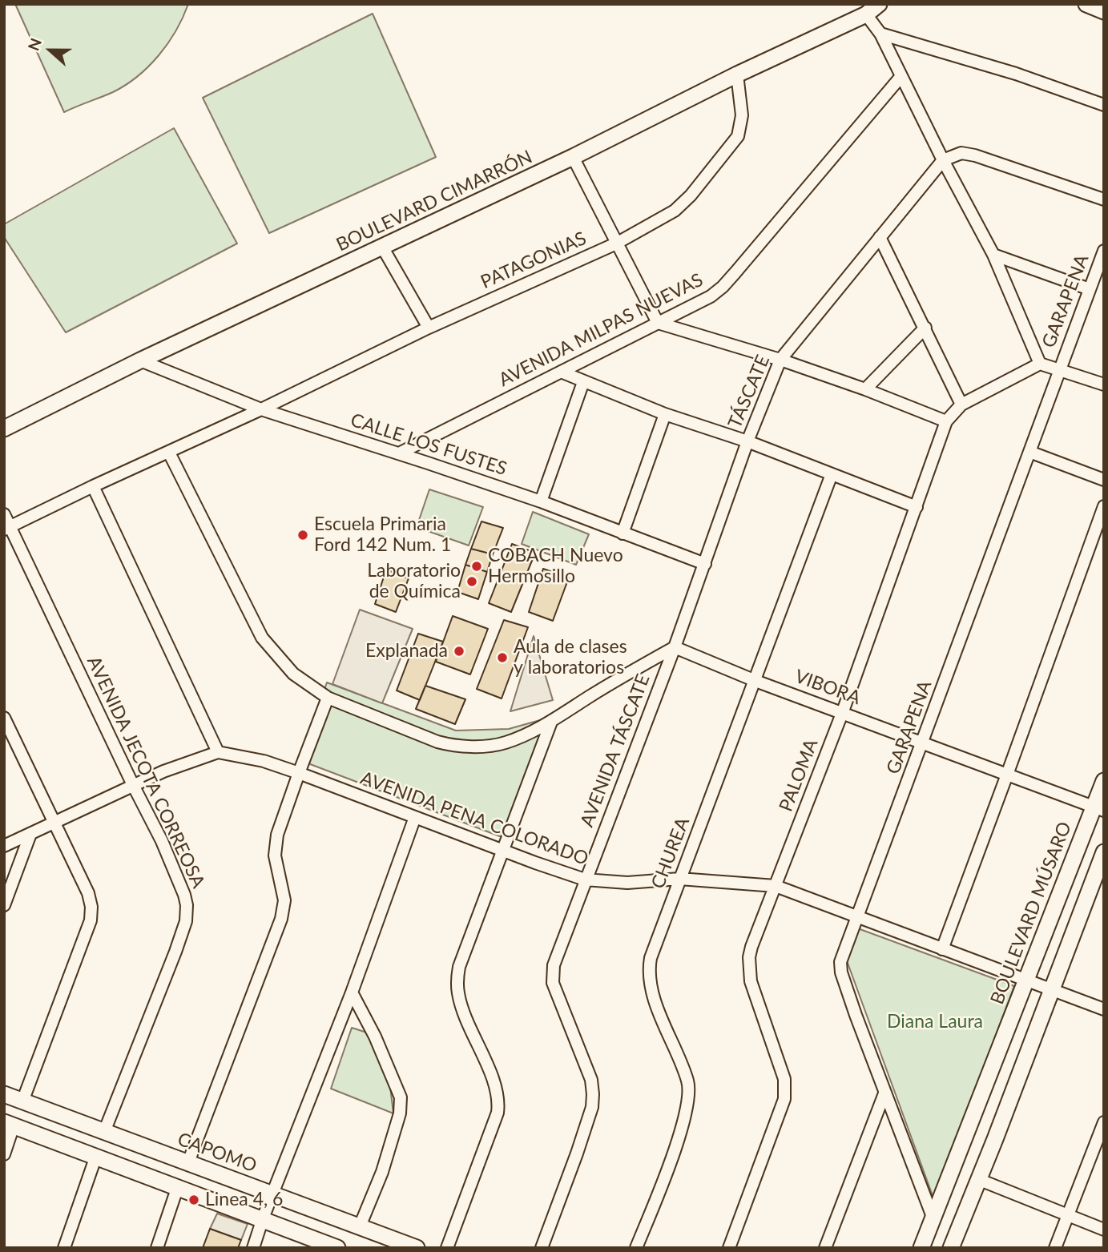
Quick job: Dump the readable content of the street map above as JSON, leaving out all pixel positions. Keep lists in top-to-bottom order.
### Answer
{
  "streets": {
    "street": [
      "BOULEVARD CIMARRÓN",
      "PATAGONIAS",
      "GARAPENA",
      "AVENIDA MILPAS NUEVAS",
      "TÁSCATE",
      "CALLE LOS FUSTES",
      "VIBORA",
      "AVENIDA TÁSCATE",
      "AVENIDA JECOTA CORREOSA",
      "PALOMA",
      "AVENIDA PENA COLORADO",
      "CHUREA",
      "BOULEVARD MÚSARO",
      "CAPOMO"
    ]
  },
  "crossings": [
    ["BOULEVARD CIMARRÓN", "PATAGONIAS"],
    ["BOULEVARD CIMARRÓN", "CALLE LOS FUSTES"],
    ["PATAGONIAS", "CALLE LOS FUSTES"],
    ["GARAPENA", "VIBORA"],
    ["GARAPENA", "AVENIDA PENA COLORADO"],
    ["GARAPENA", "BOULEVARD MÚSARO"],
    ["AVENIDA MILPAS NUEVAS", "CALLE LOS FUSTES"],
    ["TÁSCATE", "CALLE LOS FUSTES"],
    ["TÁSCATE", "VIBORA"],
    ["TÁSCATE", "AVENIDA TÁSCATE"],
    ["VIBORA", "AVENIDA TÁSCATE"],
    ["VIBORA", "PALOMA"],
    ["VIBORA", "CHUREA"],
    ["VIBORA", "BOULEVARD MÚSARO"],
    ["AVENIDA TÁSCATE", "AVENIDA PENA COLORADO"],
    ["AVENIDA JECOTA CORREOSA", "CAPOMO"],
    ["PALOMA", "AVENIDA PENA COLORADO"],
    ["AVENIDA PENA COLORADO", "CHUREA"],
    ["AVENIDA PENA COLORADO", "BOULEVARD MÚSARO"]
  ],
  "parks": ["Diana Laura"],
  "places": [
    "Escuela Primaria Ford 142 Num. 1",
    "COBACH Nuevo Hermosillo",
    "Laboratorio de Química",
    "Explanada",
    "Aula de clases y laboratorios",
    "Linea 4, 6"
  ],
  "north": "left"
}
